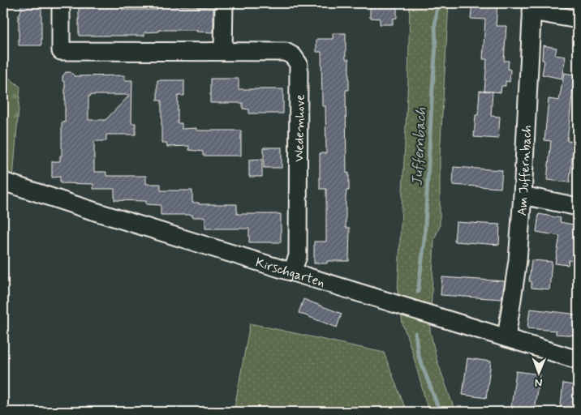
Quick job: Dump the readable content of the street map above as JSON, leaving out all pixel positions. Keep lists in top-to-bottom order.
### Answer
{
  "streets": {
    "street": ["Wedemhove", "Am Juffernbach", "Kirschgarten"]
  },
  "crossings": [
    ["Wedemhove", "Kirschgarten"],
    ["Am Juffernbach", "Kirschgarten"]
  ],
  "water": ["Juffernbach"],
  "north": "bottom"
}
